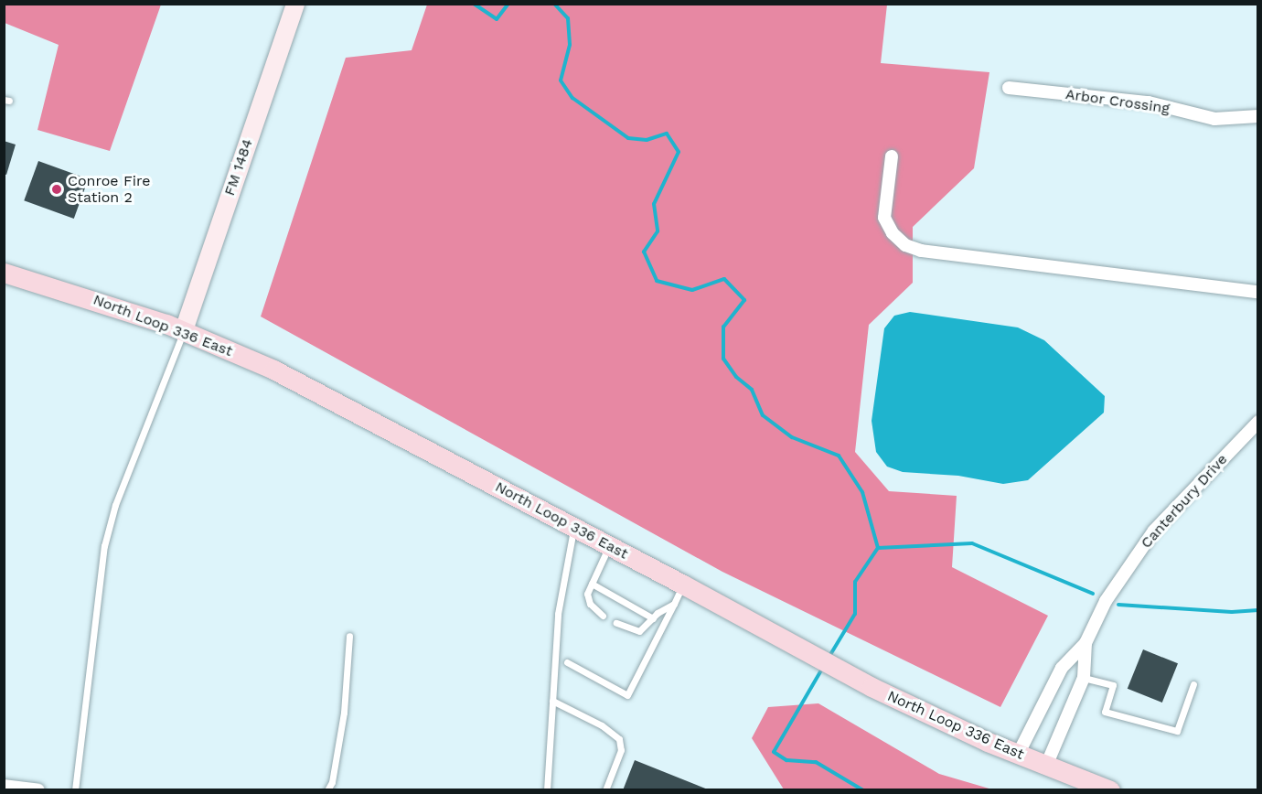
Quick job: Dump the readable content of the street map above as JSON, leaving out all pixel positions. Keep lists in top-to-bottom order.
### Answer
{
  "streets": {
    "main road": ["FM 1484", "North Loop 336 East"],
    "street": ["Arbor Crossing", "Canterbury Drive"]
  },
  "crossings": [
    ["FM 1484", "North Loop 336 East"],
    ["North Loop 336 East", "Canterbury Drive"]
  ],
  "places": ["Conroe Fire Station 2"]
}
